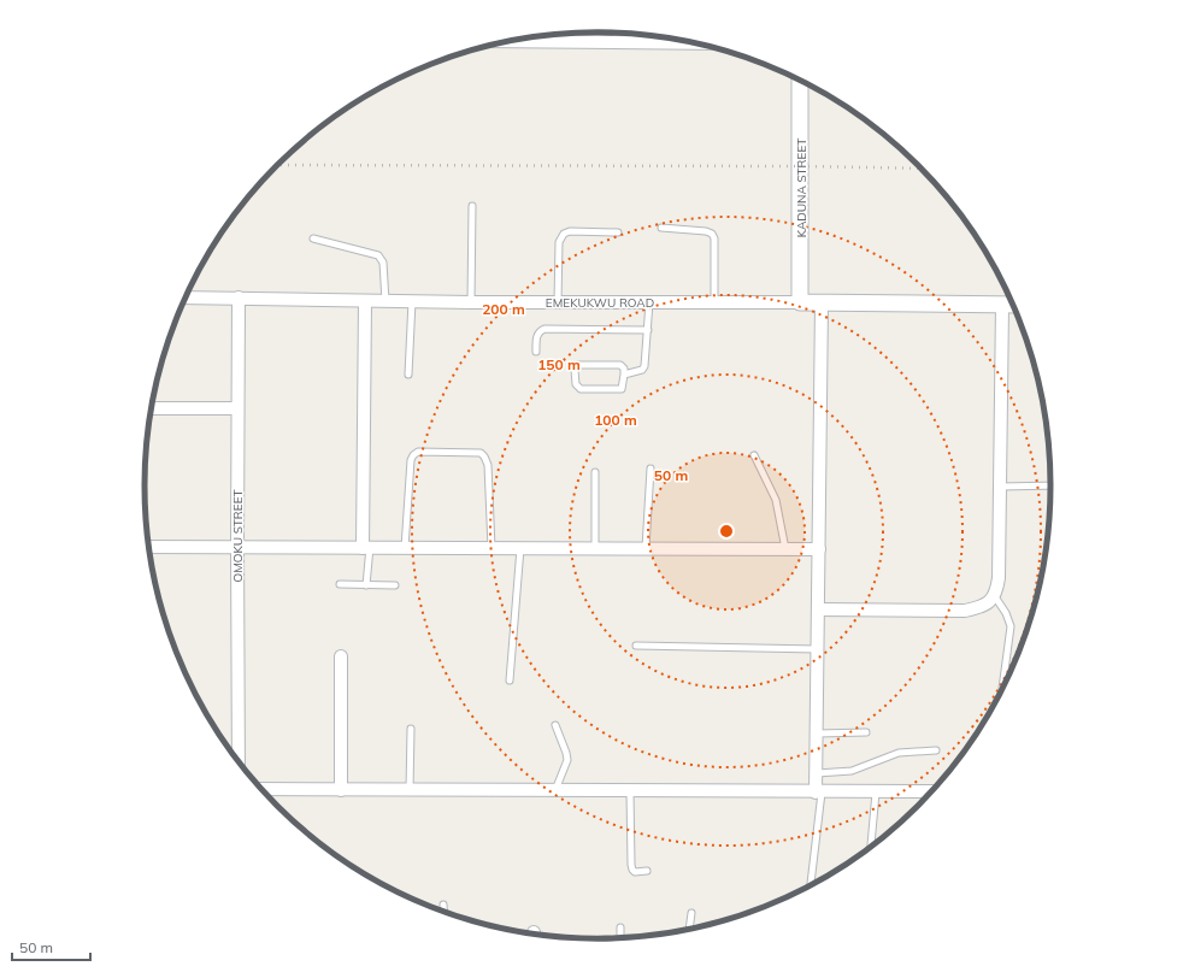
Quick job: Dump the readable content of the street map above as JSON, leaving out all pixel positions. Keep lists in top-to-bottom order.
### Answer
{
  "streets": {
    "street": ["KADUNA STREET", "EMEKUKWU ROAD", "OMOKU STREET"]
  },
  "crossings": [
    ["KADUNA STREET", "EMEKUKWU ROAD"],
    ["EMEKUKWU ROAD", "OMOKU STREET"]
  ],
  "scale_bar": "50 m",
  "rings": [
    "200 m",
    "150 m",
    "100 m",
    "50 m"
  ]
}
